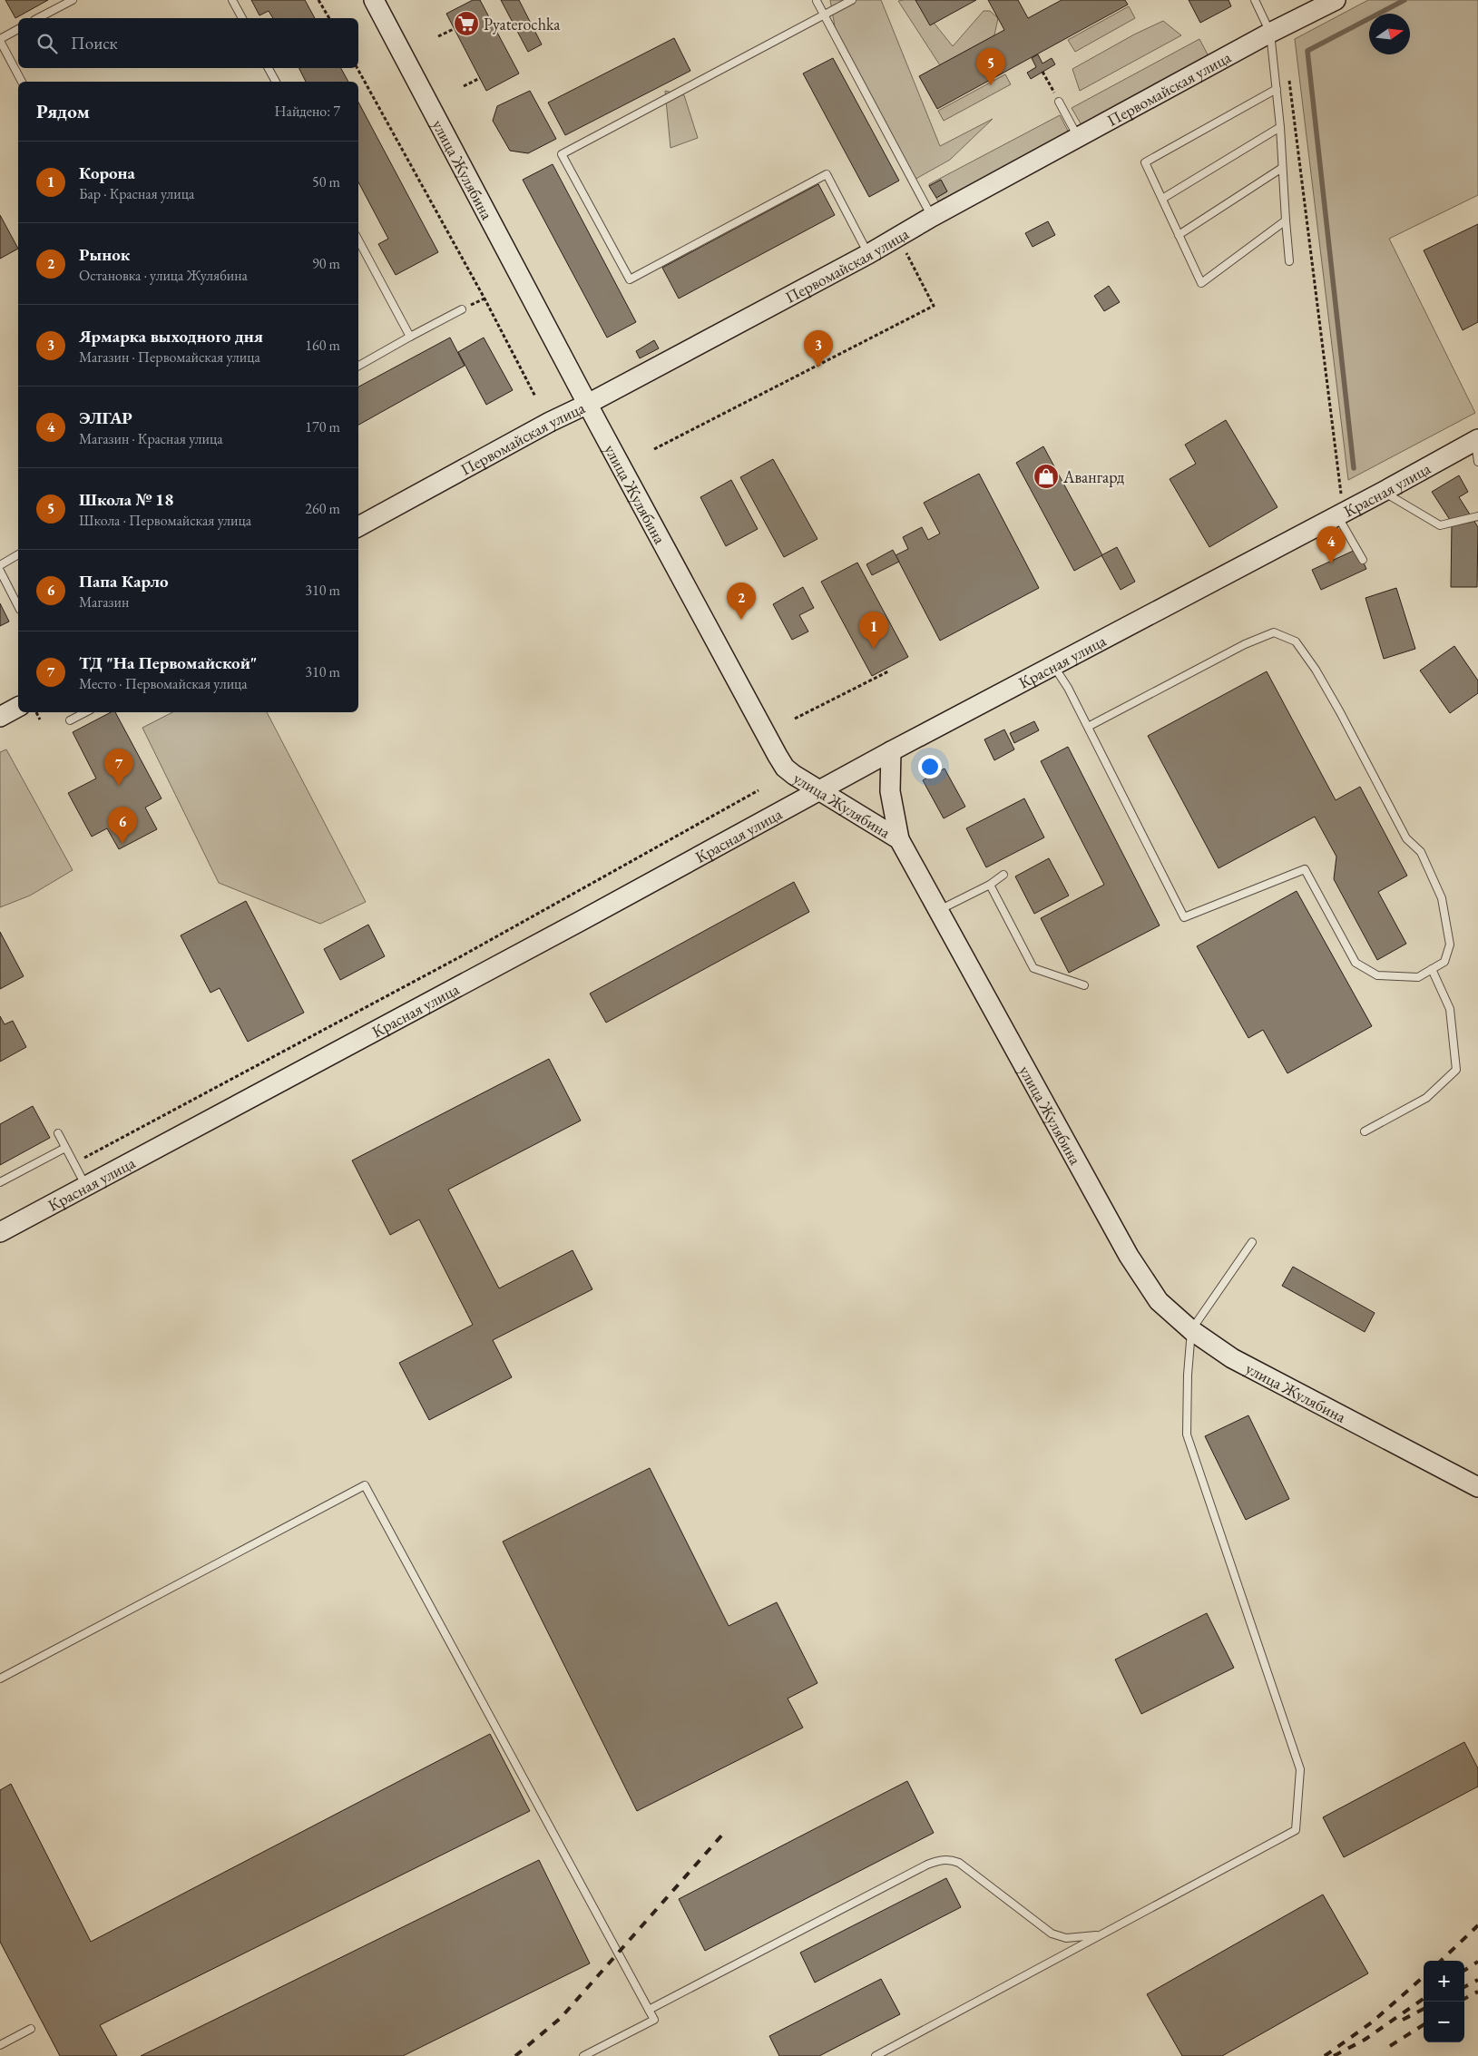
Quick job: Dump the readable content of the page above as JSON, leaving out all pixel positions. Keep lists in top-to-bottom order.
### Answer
{
  "streets": {
    "main road": ["Первомайская улица", "улица Жулябина", "Красная улица"]
  },
  "crossings": [
    ["Первомайская улица", "улица Жулябина"],
    ["улица Жулябина", "Красная улица"]
  ],
  "places": {
    "supermarket": ["Pyaterochka"],
    "shop": ["Авангард"]
  },
  "north": "right",
  "page": {
    "search": "Поиск",
    "pins": [
      "5",
      "3",
      "4",
      "2",
      "1",
      "7",
      "6"
    ],
    "heading": ["Рядом", "Найдено: 7"],
    "list": [
      {
        "mark": "1",
        "name": "Корона",
        "note": "Бар · Красная улица",
        "value": "50 m"
      },
      {
        "mark": "2",
        "name": "Рынок",
        "note": "Остановка · улица Жулябина",
        "value": "90 m"
      },
      {
        "mark": "3",
        "name": "Ярмарка выходного дня",
        "note": "Магазин · Первомайская улица",
        "value": "160 m"
      },
      {
        "mark": "4",
        "name": "ЭЛГАР",
        "note": "Магазин · Красная улица",
        "value": "170 m"
      },
      {
        "mark": "5",
        "name": "Школа № 18",
        "note": "Школа · Первомайская улица",
        "value": "260 m"
      },
      {
        "mark": "6",
        "name": "Папа Карло",
        "note": "Магазин",
        "value": "310 m"
      },
      {
        "mark": "7",
        "name": "ТД \"На Первомайской\"",
        "note": "Место · Первомайская улица",
        "value": "310 m"
      }
    ],
    "map_buttons": ["+", "−"]
  }
}
